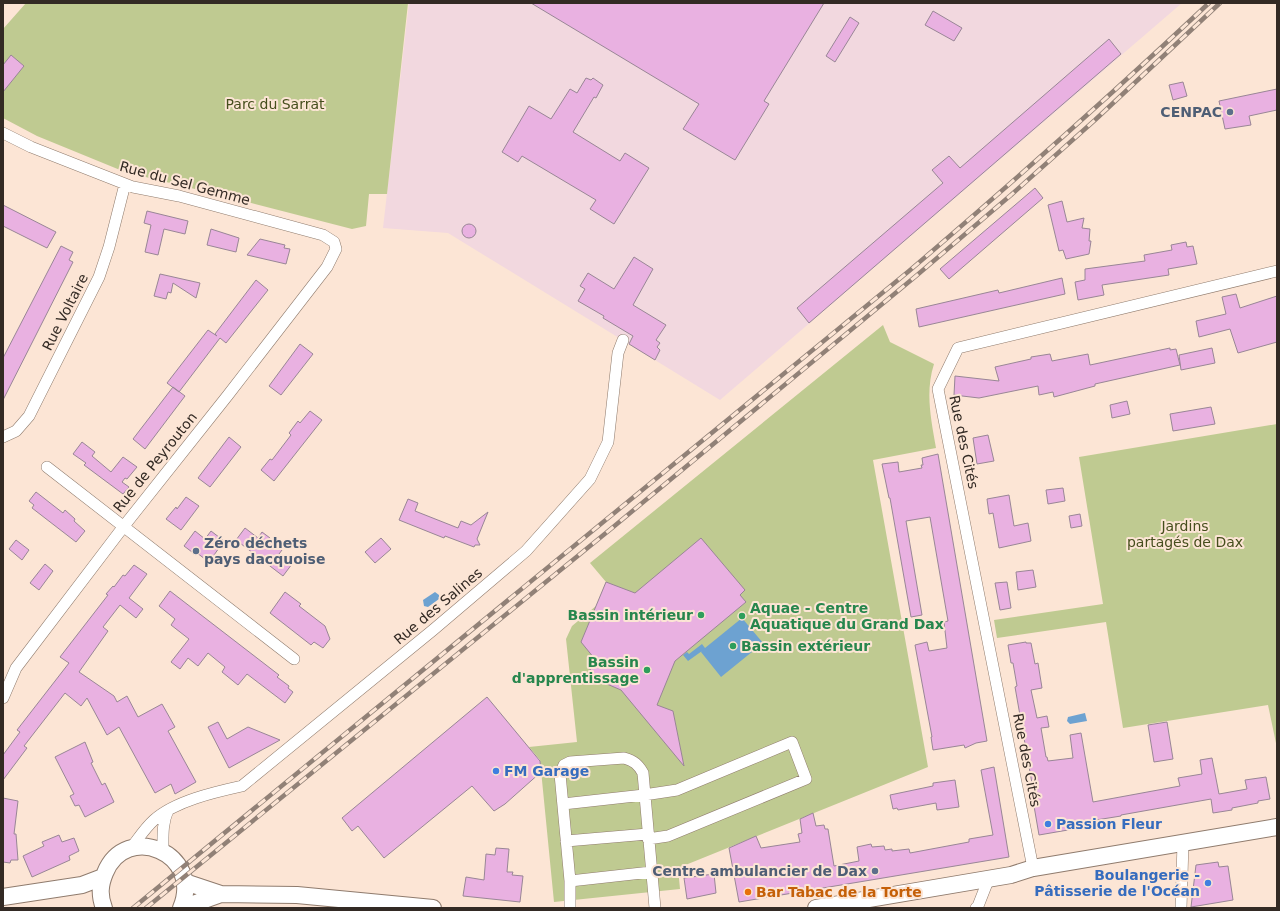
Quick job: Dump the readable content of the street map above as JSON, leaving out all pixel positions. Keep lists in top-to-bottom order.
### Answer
{
  "streets": {
    "street": [
      "Rue du Sel Gemme",
      "Rue Voltaire",
      "Rue des Cités",
      "Rue de Peyrouton",
      "Rue des Salines"
    ]
  },
  "crossings": [
    ["Rue du Sel Gemme", "Rue Voltaire"],
    ["Rue du Sel Gemme", "Rue de Peyrouton"]
  ],
  "parks": ["Parc du Sarrat", "Jardins partagés de Dax"],
  "places": [
    "CENPAC",
    "Zéro déchets pays dacquoise",
    "Bassin intérieur",
    "Aquae - Centre Aquatique du Grand Dax",
    "Bassin extérieur",
    "Bassin d'apprentissage",
    "FM Garage",
    "Passion Fleur",
    "Centre ambulancier de Dax",
    "Boulangerie - Pâtisserie de l'Océan",
    "Bar Tabac de la Torte"
  ]
}
